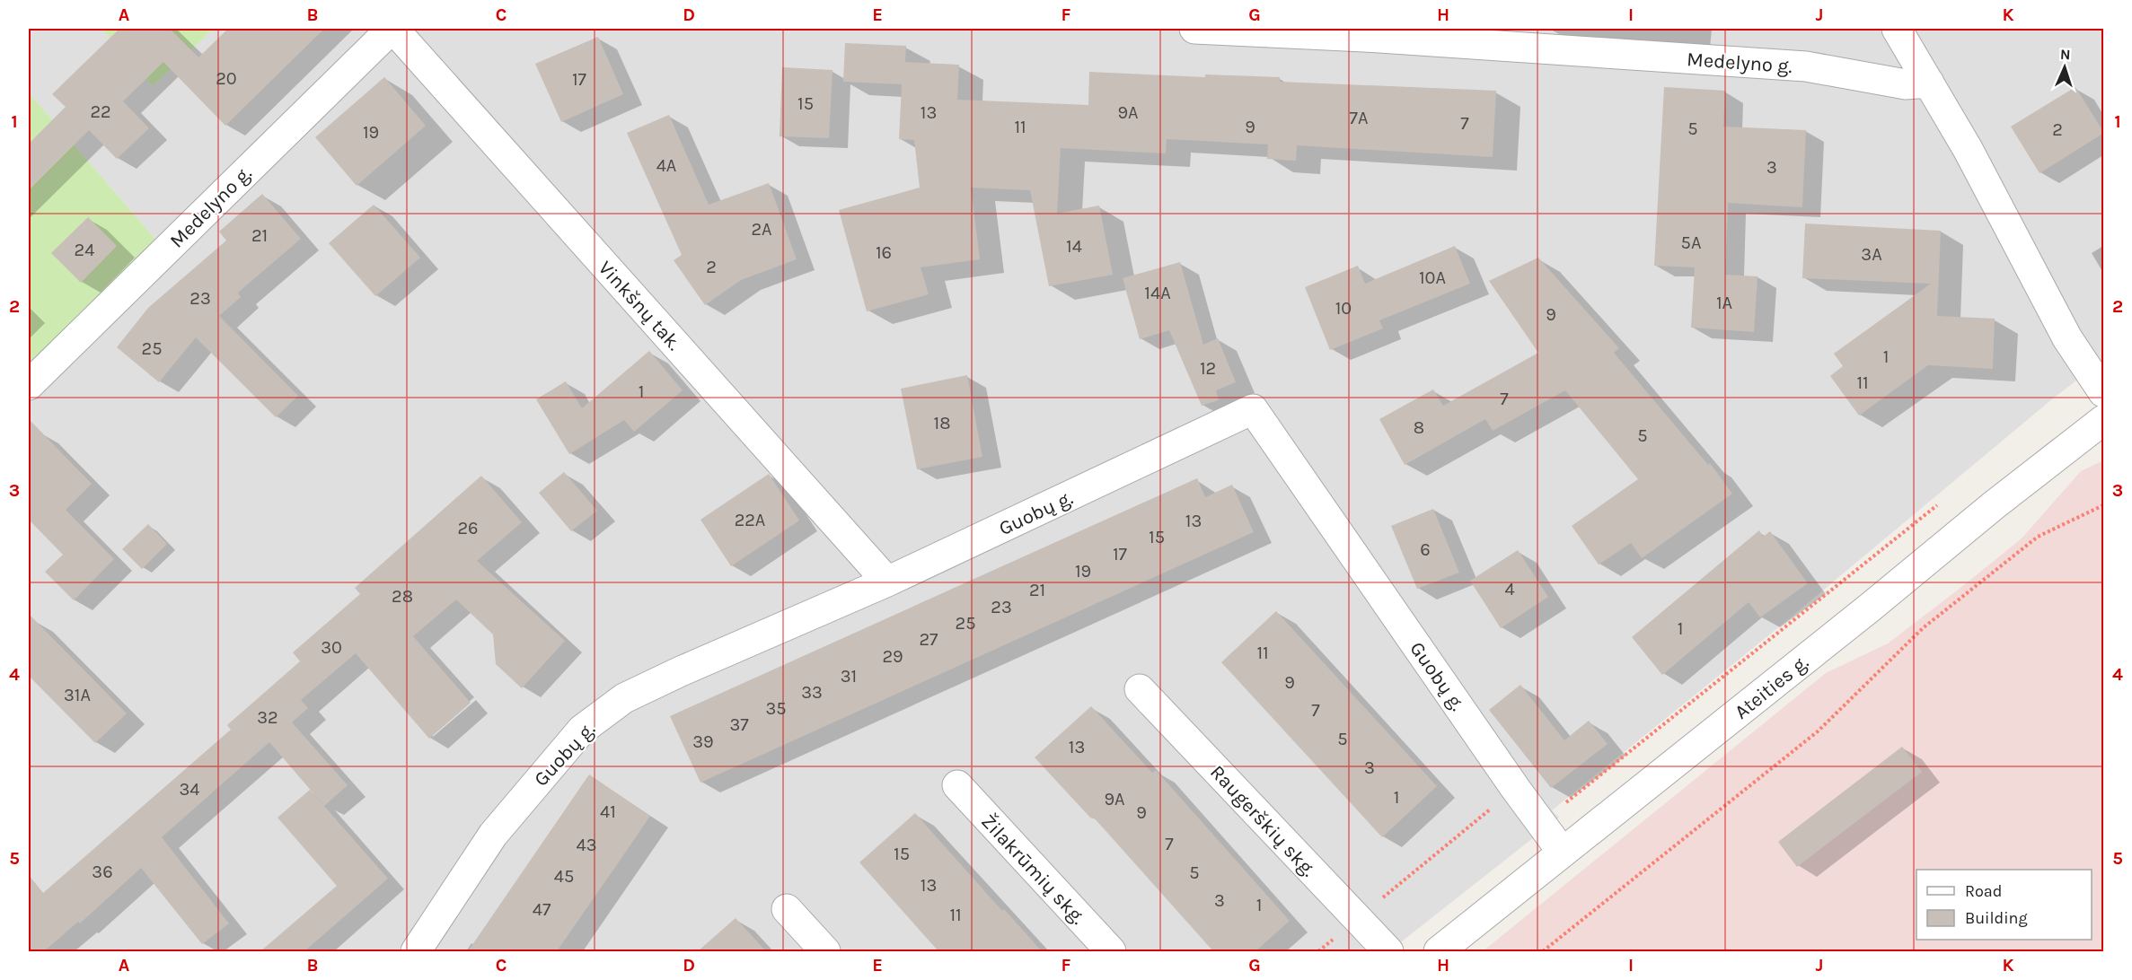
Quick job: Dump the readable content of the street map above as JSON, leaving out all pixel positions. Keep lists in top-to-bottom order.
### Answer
{
  "streets": {
    "street": [
      "Medelyno g.",
      "Vinkšnų tak.",
      "Guobų g.",
      "Ateities g.",
      "Raugerškių skg.",
      "Žilakrūmių skg."
    ]
  },
  "crossings": [
    ["Medelyno g.", "Vinkšnų tak."],
    ["Vinkšnų tak.", "Guobų g."],
    ["Guobų g.", "Ateities g."]
  ],
  "house_numbers": [
    "20",
    "17",
    "15",
    "22",
    "13",
    "9A",
    "7A",
    "7",
    "11",
    "9",
    "5",
    "2",
    "19",
    "4A",
    "3",
    "2A",
    "21",
    "5A",
    "14",
    "24",
    "16",
    "3A",
    "2",
    "10A",
    "14A",
    "23",
    "1A",
    "10",
    "9",
    "25",
    "1",
    "12",
    "11",
    "1",
    "7",
    "18",
    "8",
    "5",
    "22A",
    "13",
    "26",
    "15",
    "6",
    "17",
    "19",
    "4",
    "21",
    "28",
    "23",
    "25",
    "1",
    "27",
    "30",
    "11",
    "29",
    "31",
    "9",
    "33",
    "31A",
    "35",
    "7",
    "32",
    "37",
    "5",
    "39",
    "13",
    "3",
    "34",
    "1",
    "9A",
    "41",
    "9",
    "7",
    "43",
    "15",
    "36",
    "5",
    "45",
    "13",
    "3",
    "1",
    "47",
    "11"
  ],
  "legend": ["Road", "Building"],
  "north": "top",
  "grid": {
    "columns": [
      "A",
      "B",
      "C",
      "D",
      "E",
      "F",
      "G",
      "H",
      "I",
      "J",
      "K"
    ],
    "rows": [
      "1",
      "2",
      "3",
      "4",
      "5"
    ]
  }
}
